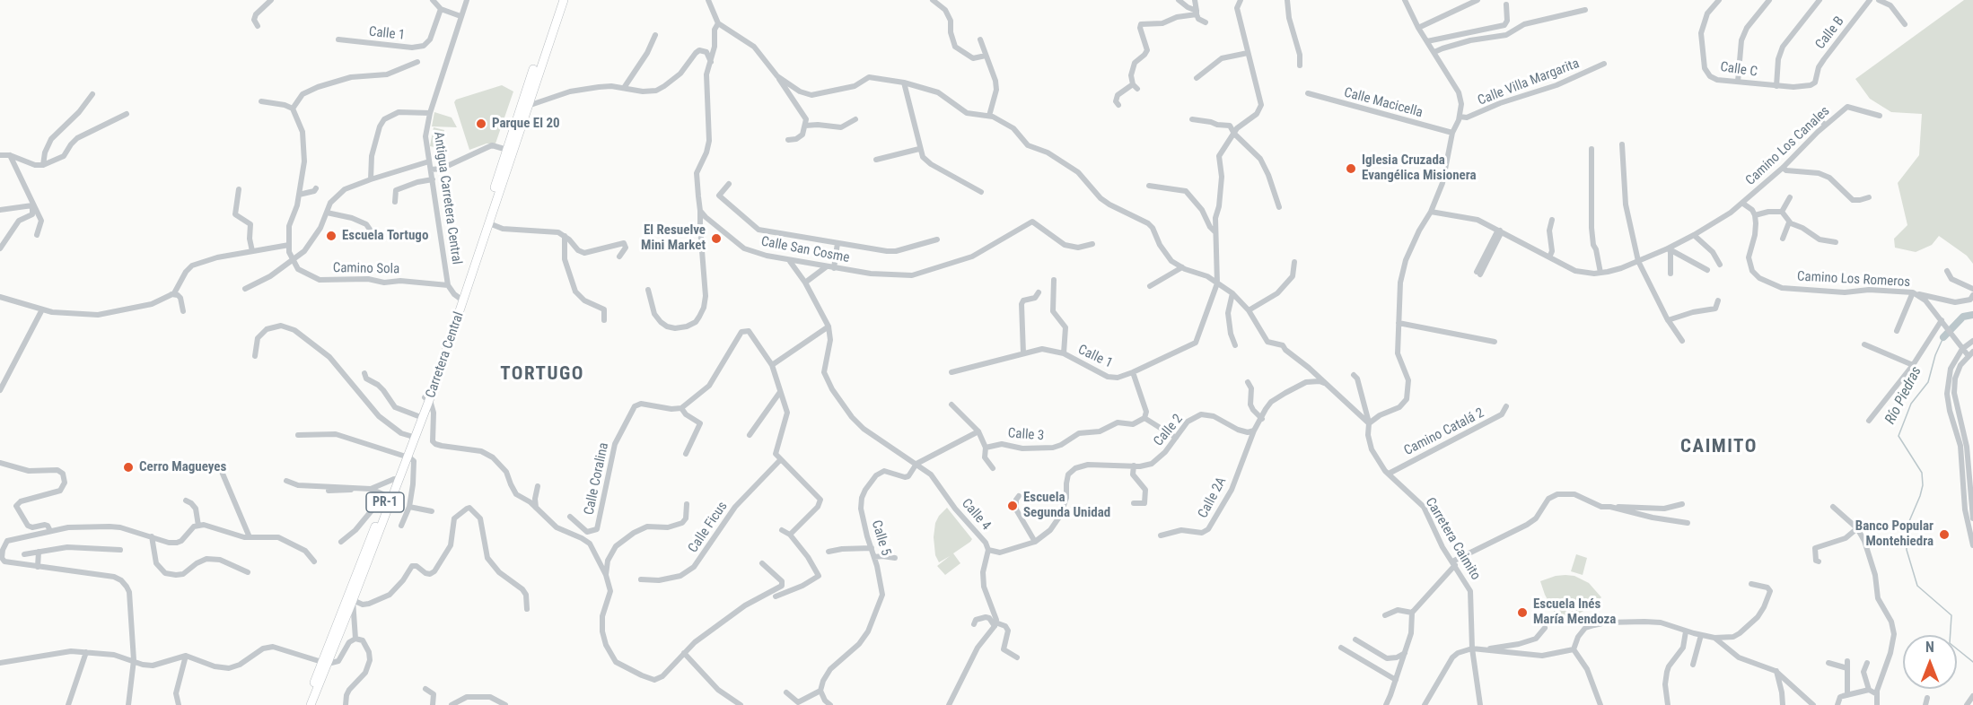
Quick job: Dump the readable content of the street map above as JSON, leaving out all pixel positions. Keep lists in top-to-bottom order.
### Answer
{
  "streets": {
    "highway": ["Carretera Central", "PR-1"],
    "street": [
      "Calle B",
      "Calle 1",
      "Calle C",
      "Calle Villa Margarita",
      "Calle Macicella",
      "Camino Los Canales",
      "Antigua Carretera Central",
      "Calle San Cosme",
      "Camino Sola",
      "Camino Los Romeros",
      "Calle 2",
      "Camino Catalá 2",
      "Calle 3",
      "Calle Coralina",
      "Calle 2A",
      "Calle 4",
      "Calle Ficus",
      "Calle 5",
      "Carretera Caimito"
    ]
  },
  "crossings": [
    ["Calle B", "Calle C"],
    ["Antigua Carretera Central", "Camino Sola"],
    ["Antigua Carretera Central", "Carretera Central"],
    ["Calle 2", "Calle 2A"],
    ["Calle 2", "Calle 4"],
    ["Camino Catalá 2", "Carretera Caimito"],
    ["Calle 4", "Calle 5"]
  ],
  "districts": ["TORTUGO", "CAIMITO"],
  "water": ["Río Piedras"],
  "places": [
    "Parque El 20",
    "Iglesia Cruzada Evangélica Misionera",
    "Escuela Tortugo",
    "El Resuelve Mini Market",
    "Cerro Magueyes",
    "Escuela Segunda Unidad",
    "Banco Popular Montehiedra",
    "Escuela Inés María Mendoza"
  ],
  "north": "top"
}
